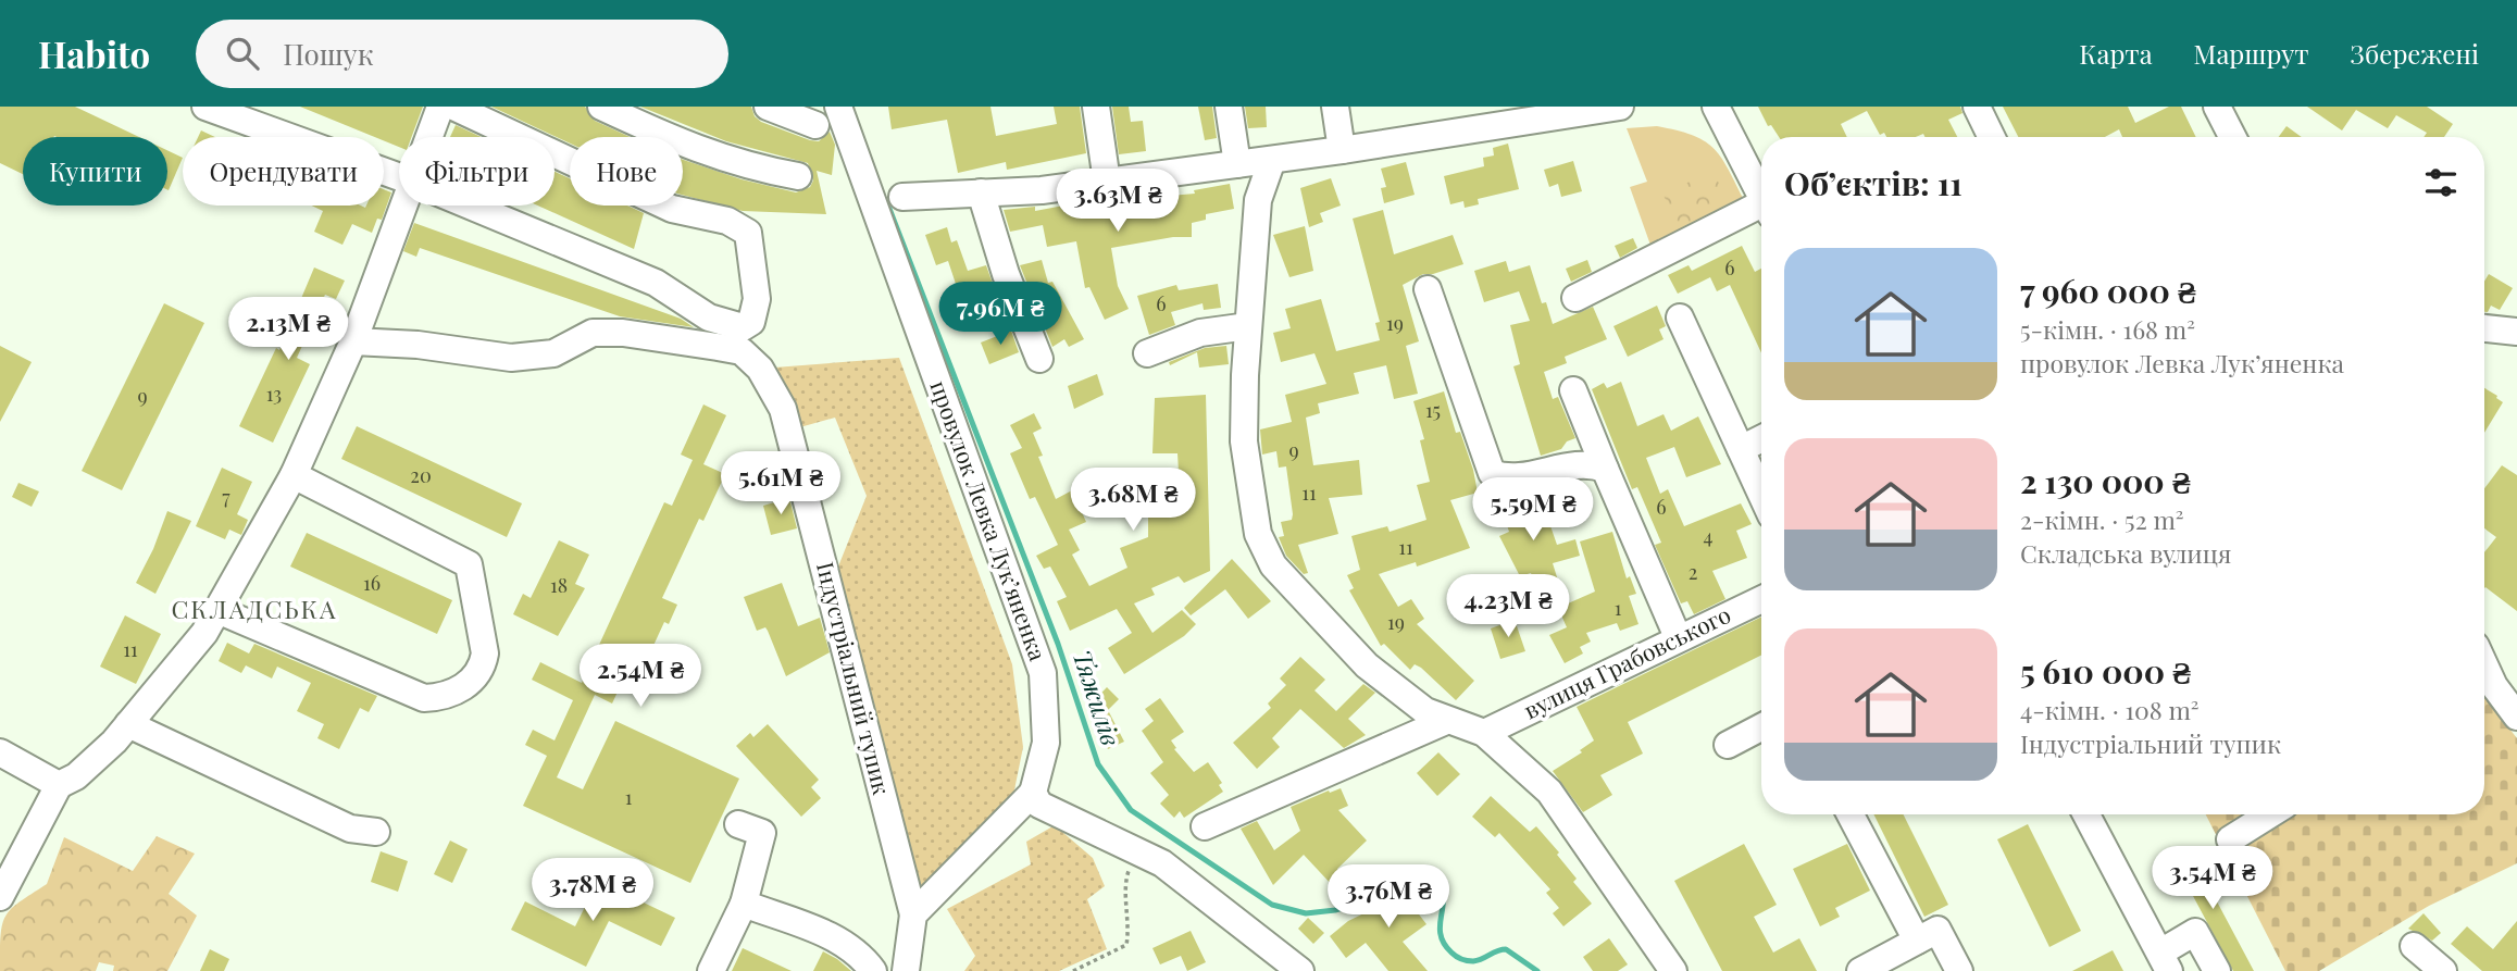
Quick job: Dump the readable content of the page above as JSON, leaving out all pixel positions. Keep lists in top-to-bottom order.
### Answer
{
  "streets": {
    "street": ["провулок Левка Лукʼяненка", "вулиця Грабовського", "Індустріальний тупик"]
  },
  "districts": ["СКЛАДСЬКА"],
  "water": ["Тяжилів"],
  "house_numbers": [
    "6",
    "6",
    "19",
    "13",
    "9",
    "15",
    "9",
    "20",
    "11",
    "7",
    "6",
    "4",
    "11",
    "2",
    "16",
    "18",
    "1",
    "19",
    "11",
    "1"
  ],
  "page": {
    "header": "Habito",
    "search": "Пошук",
    "nav": ["Карта", "Маршрут", "Збережені"],
    "chip": [
      "Купити",
      "Орендувати",
      "Фільтри",
      "Нове"
    ],
    "heading": "Об’єктів: 11",
    "price": [
      "3.63M ₴",
      "7.96M ₴",
      "2.13M ₴",
      "5.61M ₴",
      "3.68M ₴",
      "5.59M ₴",
      "4.23M ₴",
      "2.54M ₴",
      "3.54M ₴",
      "3.78M ₴",
      "3.76M ₴"
    ],
    "list": [
      {
        "name": "7 960 000 ₴",
        "note": "5-кімн. · 168 m² · провулок Левка Лукʼяненка"
      },
      {
        "name": "2 130 000 ₴",
        "note": "2-кімн. · 52 m² · Складська вулиця"
      },
      {
        "name": "5 610 000 ₴",
        "note": "4-кімн. · 108 m² · Індустріальний тупик"
      }
    ]
  }
}
